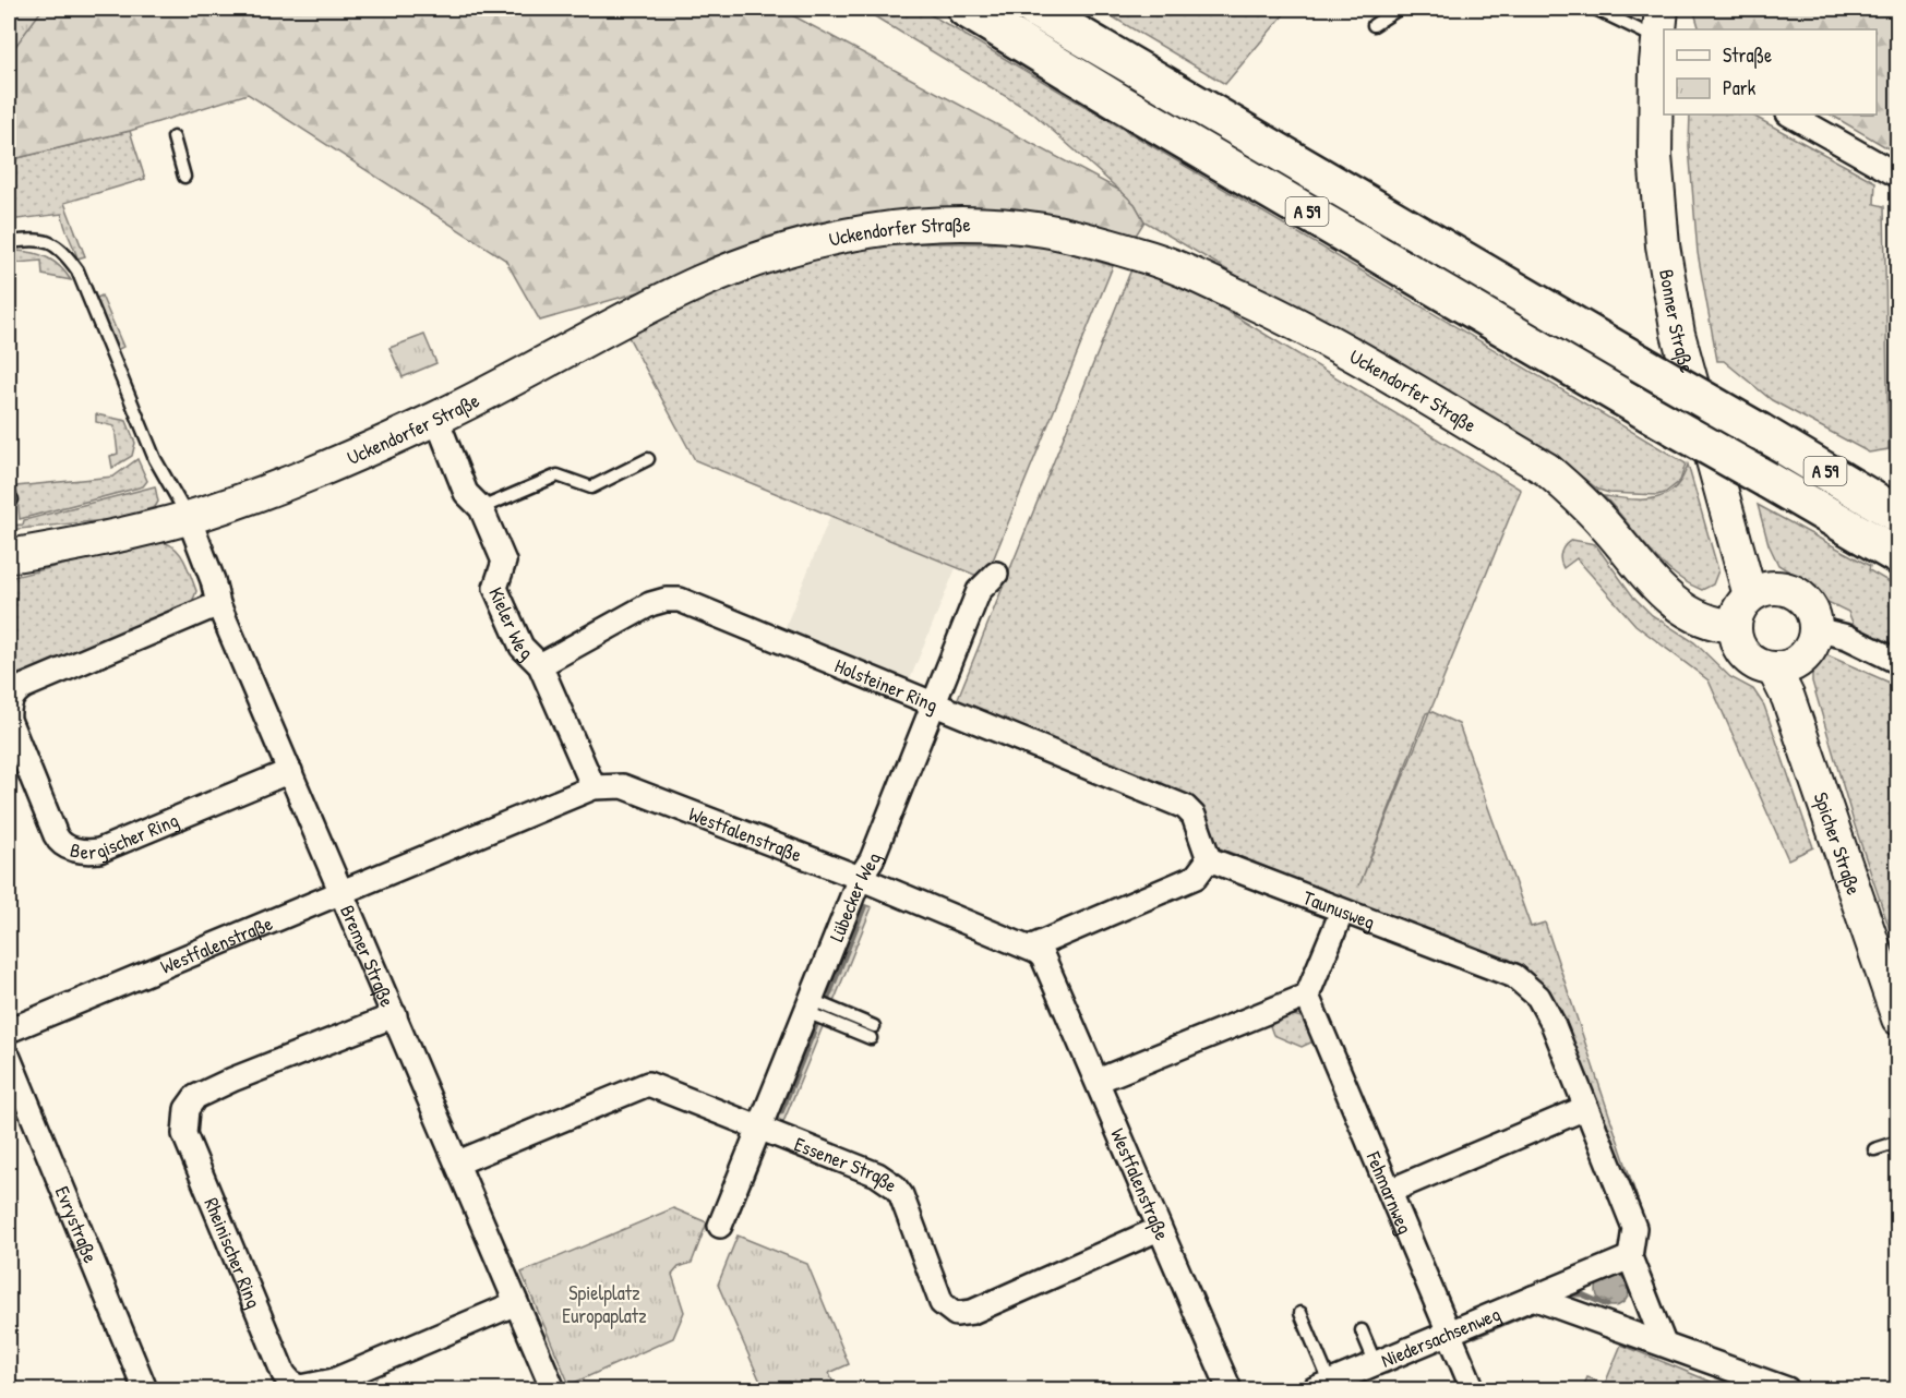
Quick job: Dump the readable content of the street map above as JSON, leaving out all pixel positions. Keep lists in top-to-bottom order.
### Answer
{
  "streets": {
    "highway": ["A 59"],
    "street": [
      "Uckendorfer Straße",
      "Bonner Straße",
      "Kieler Weg",
      "Holsteiner Ring",
      "Bergischer Ring",
      "Westfalenstraße",
      "Spicher Straße",
      "Lübecker Weg",
      "Taunusweg",
      "Bremer Straße",
      "Essener Straße",
      "Fehmarnweg",
      "Evrystraße",
      "Rheinischer Ring",
      "Niedersachsenweg"
    ]
  },
  "crossings": [
    ["Uckendorfer Straße", "Bonner Straße"],
    ["Uckendorfer Straße", "Kieler Weg"],
    ["Uckendorfer Straße", "Spicher Straße"],
    ["Uckendorfer Straße", "Bremer Straße"],
    ["Bonner Straße", "Spicher Straße"],
    ["Kieler Weg", "Holsteiner Ring"],
    ["Kieler Weg", "Westfalenstraße"],
    ["Holsteiner Ring", "Lübecker Weg"],
    ["Holsteiner Ring", "Taunusweg"],
    ["Bergischer Ring", "Bremer Straße"],
    ["Westfalenstraße", "Lübecker Weg"],
    ["Westfalenstraße", "Bremer Straße"],
    ["Westfalenstraße", "Essener Straße"],
    ["Lübecker Weg", "Essener Straße"],
    ["Taunusweg", "Niedersachsenweg"],
    ["Bremer Straße", "Essener Straße"],
    ["Bremer Straße", "Rheinischer Ring"],
    ["Fehmarnweg", "Niedersachsenweg"]
  ],
  "parks": ["Spielplatz Europaplatz"],
  "legend": ["Straße", "Park"]
}
